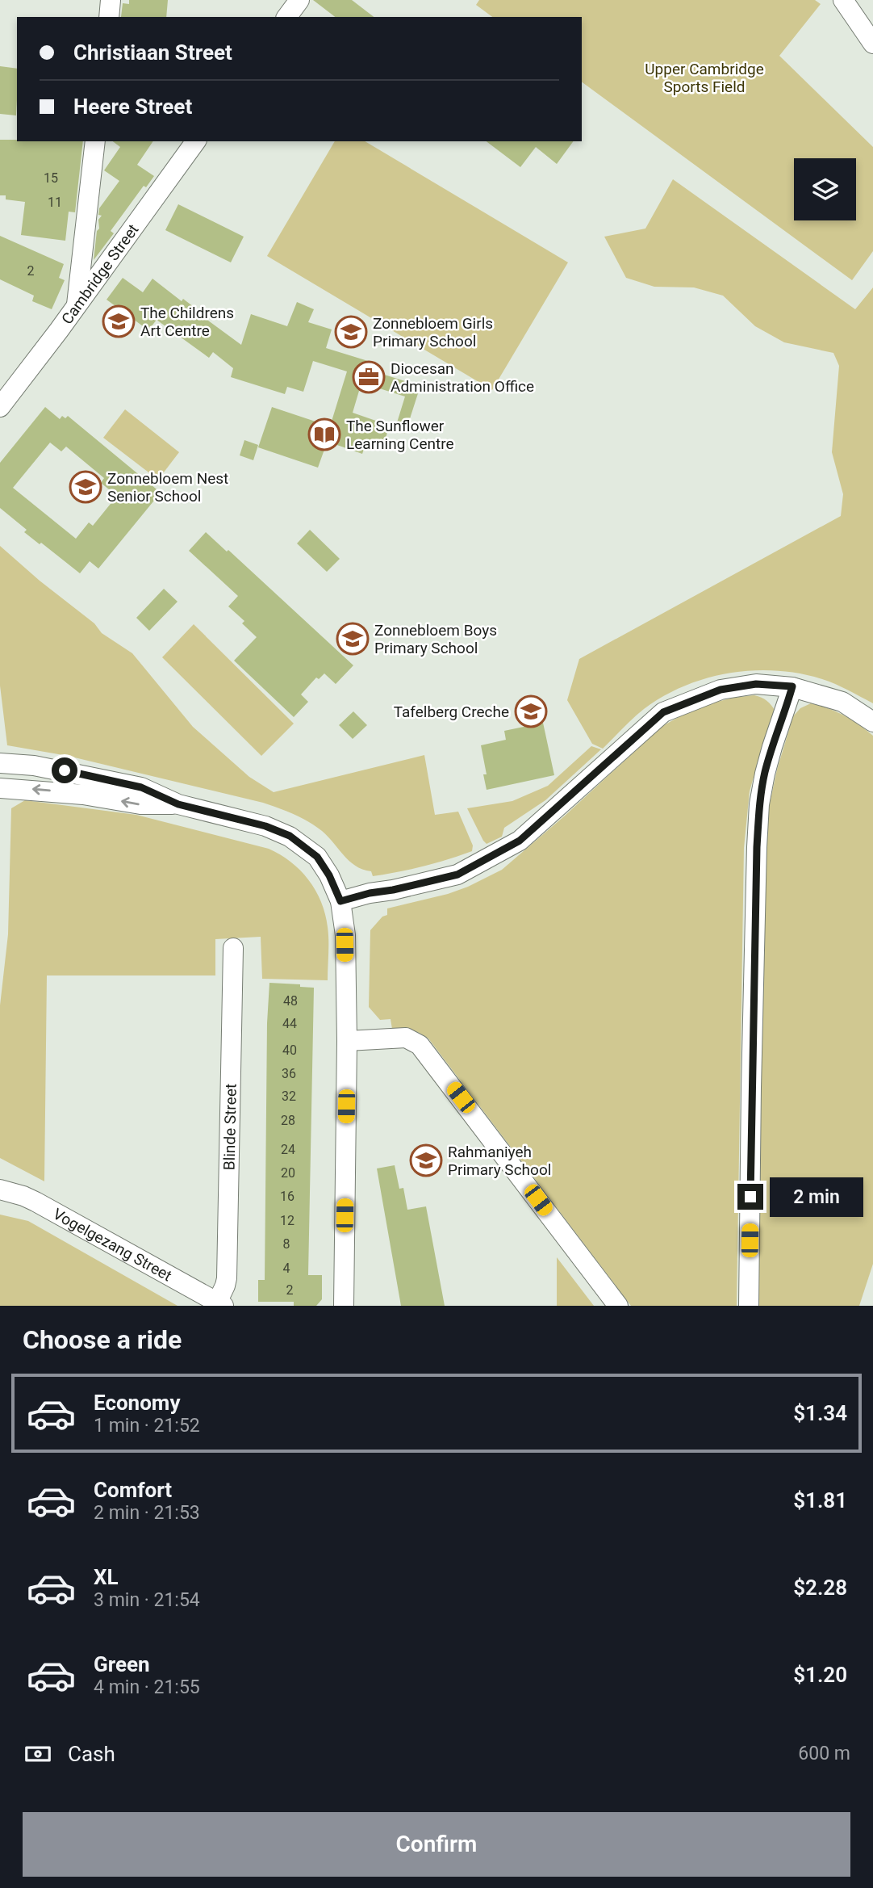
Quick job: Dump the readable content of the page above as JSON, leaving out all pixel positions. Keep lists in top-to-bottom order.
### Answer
{
  "streets": {
    "street": ["Cambridge Street", "Blinde Street", "Vogelgezang Street"]
  },
  "crossings": [
    ["Blinde Street", "Vogelgezang Street"]
  ],
  "parks": ["Upper Cambridge Sports Field"],
  "places": {
    "school or university": [
      "The Childrens Art Centre",
      "Zonnebloem Girls Primary School",
      "Zonnebloem Nest Senior School",
      "Zonnebloem Boys Primary School",
      "Tafelberg Creche",
      "Rahmaniyeh Primary School"
    ],
    "office": ["Diocesan Administration Office"],
    "library": ["The Sunflower Learning Centre"]
  },
  "house_numbers": [
    "15",
    "11",
    "2",
    "48",
    "44",
    "40",
    "36",
    "32",
    "28",
    "24",
    "20",
    "16",
    "12",
    "8",
    "4",
    "2"
  ],
  "page": {
    "banner": ["Christiaan Street", "Heere Street"],
    "bubble": "2 min",
    "heading": "Choose a ride",
    "list": [
      {
        "name": "Economy",
        "note": "1 min · 21:52",
        "value": "$1.34"
      },
      {
        "name": "Comfort",
        "note": "2 min · 21:53",
        "value": "$1.81"
      },
      {
        "name": "XL",
        "note": "3 min · 21:54",
        "value": "$2.28"
      },
      {
        "name": "Green",
        "note": "4 min · 21:55",
        "value": "$1.20"
      }
    ],
    "pay": ["Cash", "600 m"],
    "buttons": "Confirm"
  }
}
